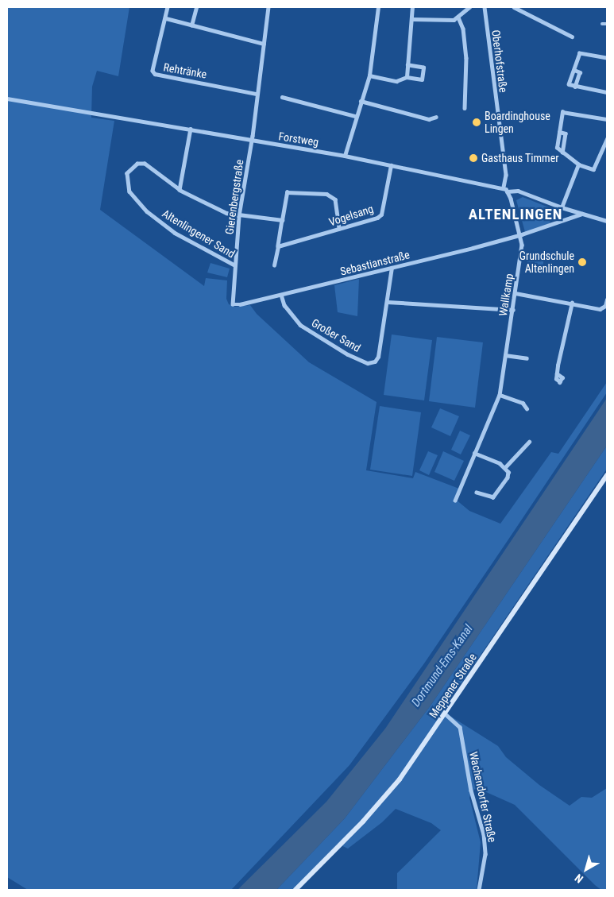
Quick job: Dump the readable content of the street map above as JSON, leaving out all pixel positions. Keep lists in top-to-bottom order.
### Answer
{
  "streets": {
    "main road": ["Meppener Straße"],
    "street": [
      "Oberhofstraße",
      "Rehtränke",
      "Forstweg",
      "Gierenbergstraße",
      "Vogelsang",
      "Altenlingener Sand",
      "Sebastianstraße",
      "Wallkamp",
      "Großer Sand",
      "Wachendorfer Straße"
    ]
  },
  "crossings": [
    ["Oberhofstraße", "Forstweg"],
    ["Forstweg", "Gierenbergstraße"],
    ["Forstweg", "Vogelsang"],
    ["Gierenbergstraße", "Altenlingener Sand"],
    ["Gierenbergstraße", "Sebastianstraße"],
    ["Sebastianstraße", "Wallkamp"],
    ["Sebastianstraße", "Großer Sand"],
    ["Meppener Straße", "Wachendorfer Straße"]
  ],
  "districts": ["ALTENLINGEN"],
  "water": ["Dortmund-Ems-Kanal"],
  "places": ["Boardinghouse Lingen", "Gasthaus Timmer", "Grundschule Altenlingen"],
  "north": "bottom left"
}
